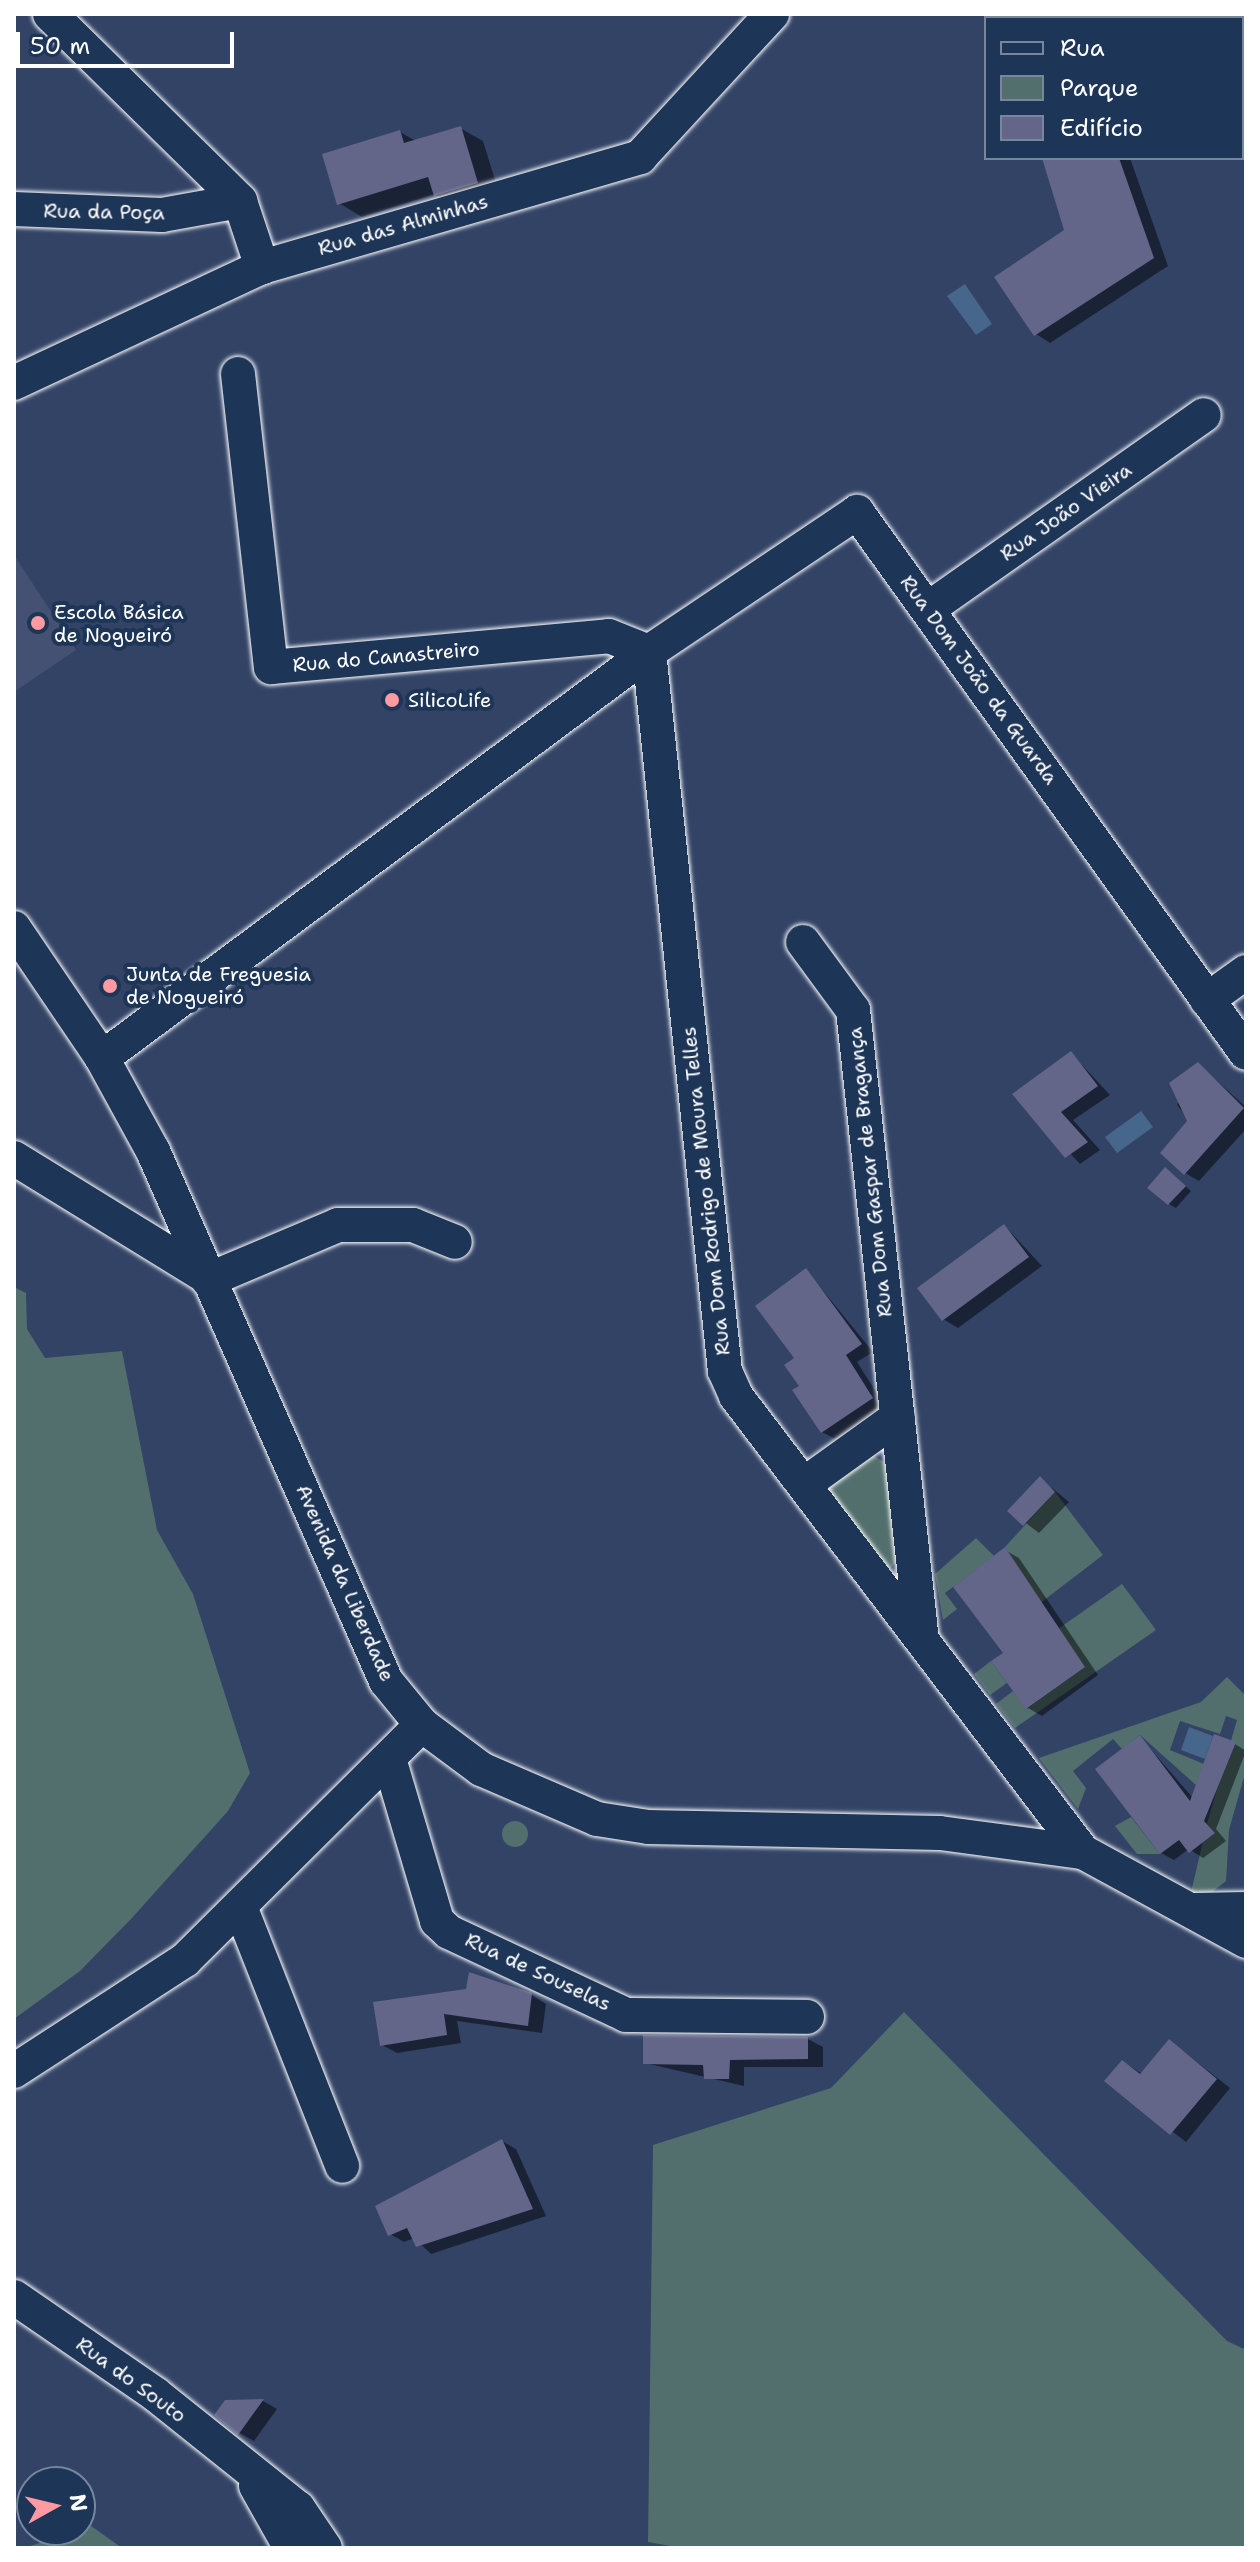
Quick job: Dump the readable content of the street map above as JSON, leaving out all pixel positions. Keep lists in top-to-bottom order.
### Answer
{
  "streets": {
    "street": [
      "Rua da Poça",
      "Rua das Alminhas",
      "Rua João Vieira",
      "Rua do Canastreiro",
      "Rua Dom João da Guarda",
      "Rua Dom Gaspar de Bragança",
      "Rua Dom Rodrigo de Moura Telles",
      "Avenida da Liberdade",
      "Rua de Souselas",
      "Rua do Souto"
    ]
  },
  "crossings": [
    ["Rua João Vieira", "Rua Dom João da Guarda"],
    ["Rua do Canastreiro", "Rua Dom João da Guarda"],
    ["Rua do Canastreiro", "Rua Dom Rodrigo de Moura Telles"],
    ["Rua Dom João da Guarda", "Rua Dom Rodrigo de Moura Telles"],
    ["Rua Dom Gaspar de Bragança", "Rua Dom Rodrigo de Moura Telles"],
    ["Rua Dom Rodrigo de Moura Telles", "Avenida da Liberdade"]
  ],
  "places": ["Escola Básica de Nogueiró", "SilicoLife", "Junta de Freguesia de Nogueiró"],
  "legend": ["Rua", "Parque", "Edifício"],
  "scale_bar": "50 m",
  "north": "right"
}
